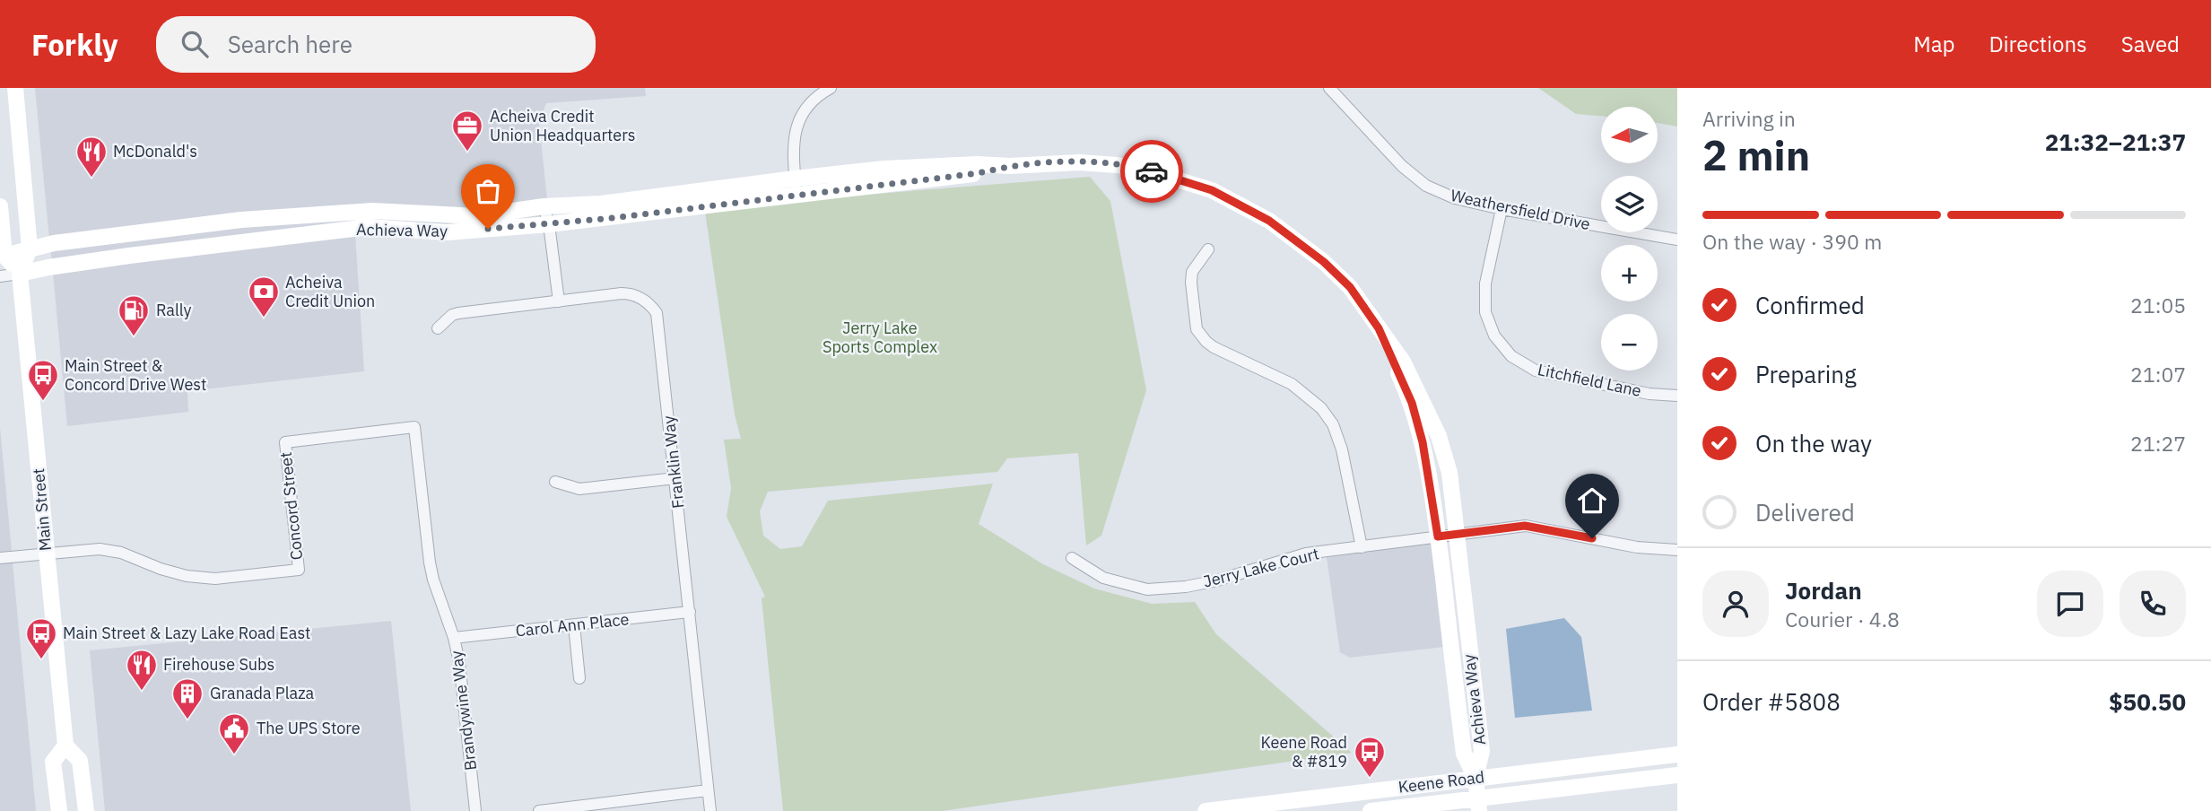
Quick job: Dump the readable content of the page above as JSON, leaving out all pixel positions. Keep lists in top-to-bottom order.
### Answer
{
  "streets": {
    "street": [
      "Weathersfield Drive",
      "Achieva Way",
      "Litchfield Lane",
      "Franklin Way",
      "Concord Street",
      "Main Street",
      "Jerry Lake Court",
      "Carol Ann Place",
      "Brandywine Way",
      "Keene Road"
    ]
  },
  "crossings": [
    ["Weathersfield Drive", "Litchfield Lane"],
    ["Achieva Way", "Main Street"],
    ["Achieva Way", "Jerry Lake Court"],
    ["Achieva Way", "Keene Road"],
    ["Franklin Way", "Carol Ann Place"],
    ["Concord Street", "Main Street"],
    ["Concord Street", "Brandywine Way"],
    ["Carol Ann Place", "Brandywine Way"]
  ],
  "parks": ["Jerry Lake Sports Complex"],
  "places": {
    "office": ["Acheiva Credit Union Headquarters"],
    "restaurant": ["McDonald's", "Firehouse Subs"],
    "bank": ["Acheiva Credit Union"],
    "fuel station": ["Rally"],
    "bus stop": ["Main Street & Concord Drive West", "Main Street & Lazy Lake Road East", "Keene Road & #819"],
    "building": ["Granada Plaza"],
    "public building": ["The UPS Store"]
  },
  "north": "left",
  "page": {
    "header": "Forkly",
    "search": "Search here",
    "nav": ["Map", "Directions", "Saved"],
    "heading": ["2 min", "Arriving in", "21:32–21:37"],
    "panel": [
      "Jordan",
      "Courier · 4.8",
      "Order #5808",
      "$50.50"
    ],
    "map_buttons": ["+", "−"],
    "bar": "On the way · 390 m",
    "list": [
      ["Confirmed", "21:05"],
      ["Preparing", "21:07"],
      ["On the way", "21:27"],
      "Delivered"
    ]
  }
}
